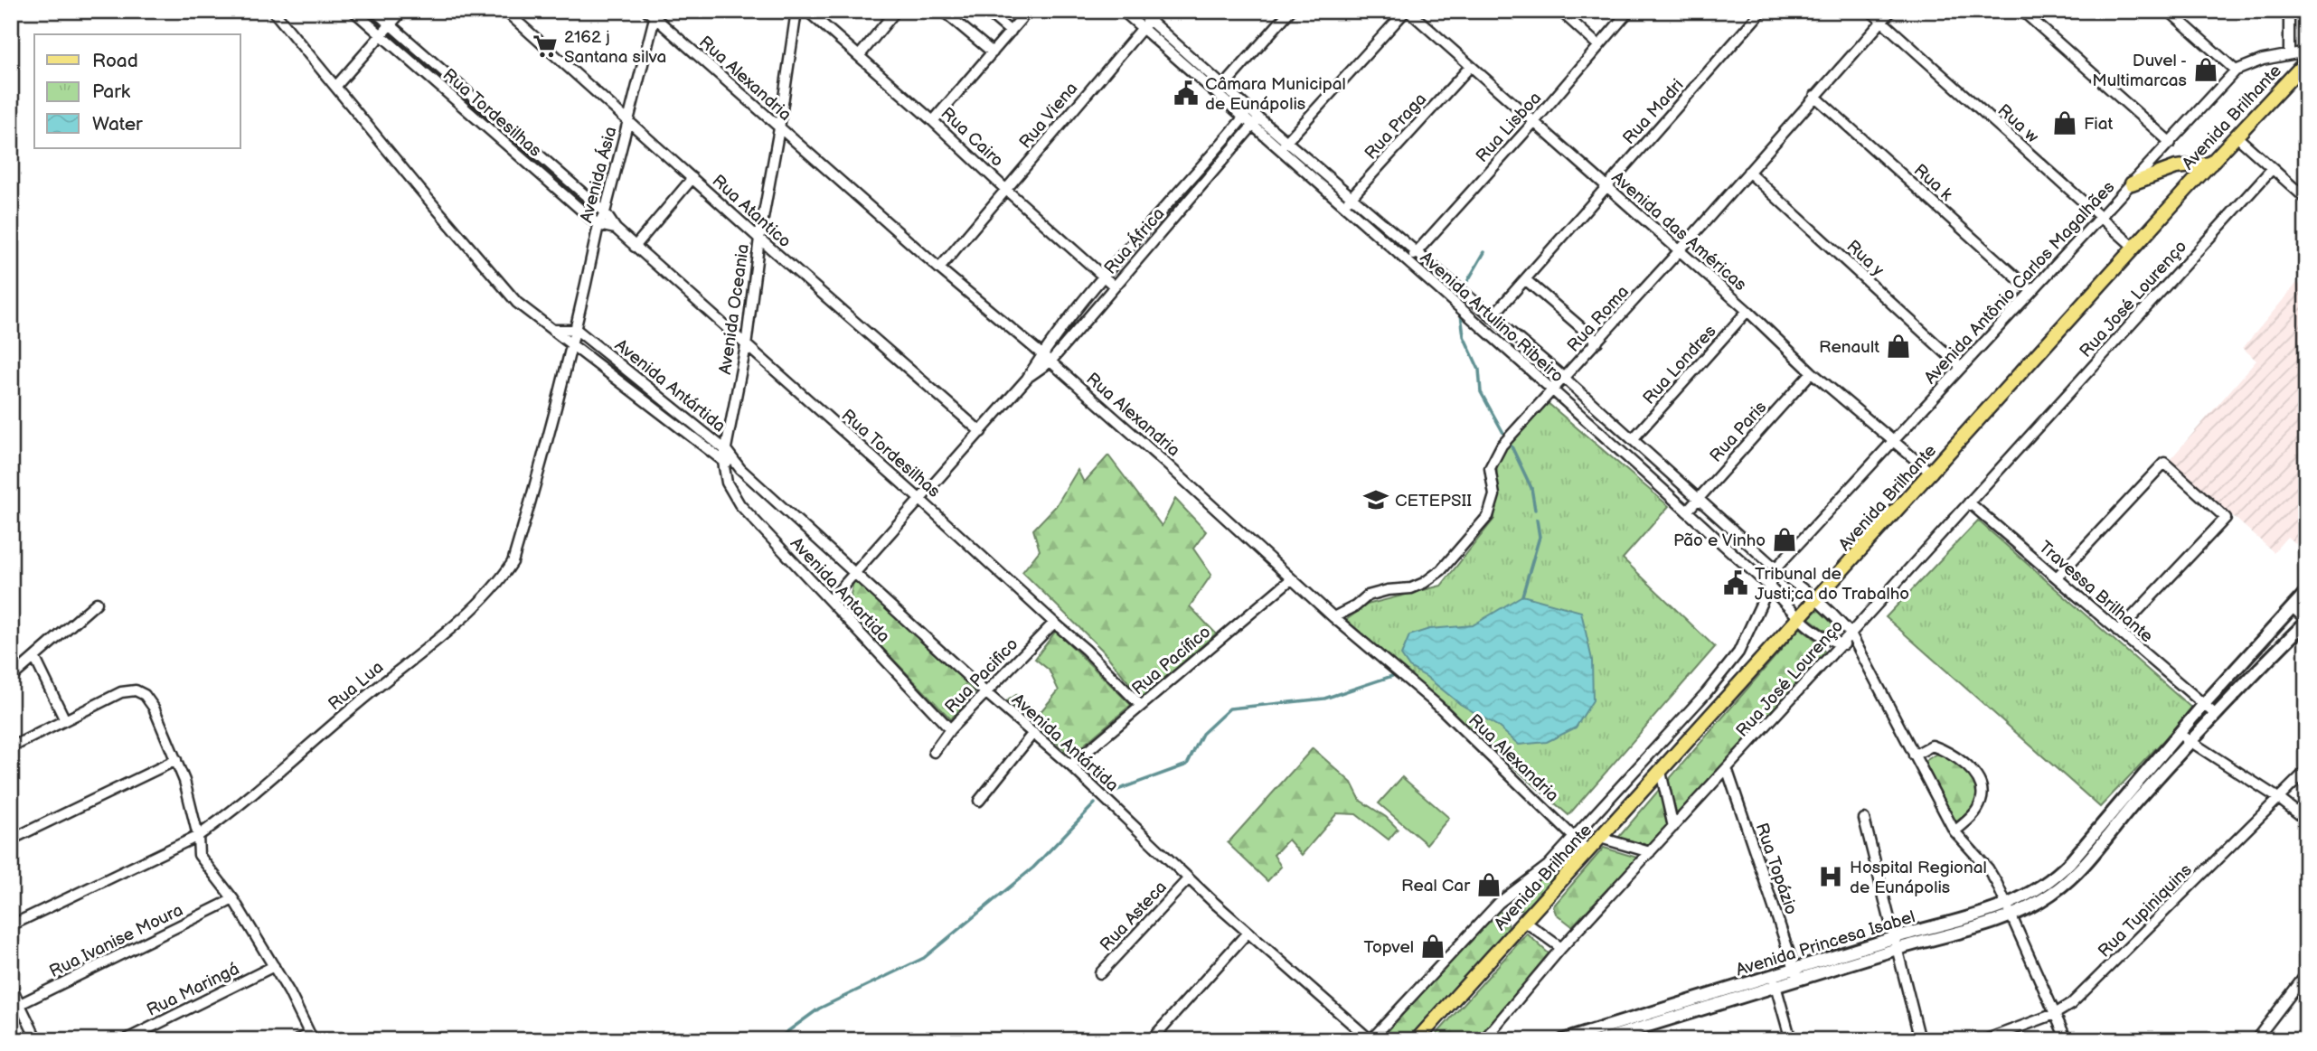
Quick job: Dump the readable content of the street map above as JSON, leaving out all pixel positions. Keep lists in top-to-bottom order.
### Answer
{
  "streets": {
    "main road": ["Avenida Brilhante", "Avenida Princesa Isabel"],
    "street": [
      "Rua Alexandria",
      "Rua Madri",
      "Rua Tordesilhas",
      "Rua Viena",
      "Rua w",
      "Rua Praga",
      "Rua Lisboa",
      "Rua Cairo",
      "Avenida Ásia",
      "Rua k",
      "Rua Atantico",
      "Avenida das Américas",
      "Rua África",
      "Rua y",
      "Avenida Antônio Carlos Magalhães",
      "Rua José Lourenço",
      "Avenida Oceania",
      "Avenida Artulino Ribeiro",
      "Rua Roma",
      "Rua Londres",
      "Avenida Antártida",
      "Rua Paris",
      "Avenida Antartida",
      "Travessa Brilhante",
      "Rua Pacífico",
      "Rua Pacifico",
      "Rua Lua",
      "Rua Topázio",
      "Rua Tupiniquins",
      "Rua Asteca",
      "Rua Ivanise Moura",
      "Rua Maringá"
    ]
  },
  "crossings": [
    ["Rua Alexandria", "Rua Viena"],
    ["Rua Alexandria", "Avenida Brilhante"],
    ["Rua Alexandria", "Avenida Ásia"],
    ["Rua Alexandria", "Rua África"],
    ["Rua Alexandria", "Avenida Oceania"],
    ["Rua Alexandria", "Rua Roma"],
    ["Rua Alexandria", "Rua Pacífico"],
    ["Rua Madri", "Avenida das Américas"],
    ["Rua Madri", "Avenida Artulino Ribeiro"],
    ["Rua Tordesilhas", "Avenida Ásia"],
    ["Rua Tordesilhas", "Rua África"],
    ["Rua Tordesilhas", "Avenida Oceania"],
    ["Rua Tordesilhas", "Rua Pacífico"],
    ["Rua Tordesilhas", "Rua Pacifico"],
    ["Rua Viena", "Rua Cairo"],
    ["Rua Viena", "Avenida Artulino Ribeiro"],
    ["Avenida Brilhante", "Rua w"],
    ["Avenida Brilhante", "Avenida das Américas"],
    ["Avenida Brilhante", "Avenida Artulino Ribeiro"],
    ["Rua w", "Avenida Antônio Carlos Magalhães"],
    ["Rua w", "Rua Roma"],
    ["Rua Praga", "Avenida das Américas"],
    ["Rua Praga", "Avenida Artulino Ribeiro"],
    ["Rua Lisboa", "Avenida das Américas"],
    ["Rua Lisboa", "Avenida Artulino Ribeiro"],
    ["Rua Cairo", "Rua África"],
    ["Avenida Ásia", "Rua Atantico"],
    ["Avenida Ásia", "Avenida Antártida"],
    ["Avenida Ásia", "Rua Lua"],
    ["Rua k", "Avenida Antônio Carlos Magalhães"],
    ["Rua k", "Rua Roma"],
    ["Rua Atantico", "Rua África"],
    ["Rua Atantico", "Avenida Oceania"],
    ["Avenida das Américas", "Avenida Antônio Carlos Magalhães"],
    ["Avenida das Américas", "Rua Roma"],
    ["Avenida das Américas", "Rua Londres"],
    ["Avenida das Américas", "Rua Paris"],
    ["Rua África", "Avenida Artulino Ribeiro"],
    ["Rua África", "Avenida Antártida"],
    ["Rua África", "Avenida Antartida"],
    ["Rua y", "Avenida Antônio Carlos Magalhães"],
    ["Rua y", "Rua Roma"],
    ["Avenida Antônio Carlos Magalhães", "Avenida Artulino Ribeiro"],
    ["Rua José Lourenço", "Avenida Artulino Ribeiro"],
    ["Rua José Lourenço", "Travessa Brilhante"],
    ["Rua José Lourenço", "Rua Topázio"],
    ["Avenida Oceania", "Avenida Antártida"],
    ["Avenida Oceania", "Avenida Antartida"],
    ["Avenida Artulino Ribeiro", "Rua Roma"],
    ["Avenida Artulino Ribeiro", "Rua Londres"],
    ["Avenida Artulino Ribeiro", "Rua Paris"],
    ["Avenida Artulino Ribeiro", "Rua Tupiniquins"],
    ["Avenida Artulino Ribeiro", "Avenida Princesa Isabel"],
    ["Avenida Antártida", "Avenida Antartida"],
    ["Avenida Antártida", "Rua Pacífico"],
    ["Avenida Antártida", "Rua Pacifico"],
    ["Avenida Antártida", "Rua Lua"],
    ["Avenida Antártida", "Rua Asteca"],
    ["Avenida Antartida", "Rua Pacifico"],
    ["Travessa Brilhante", "Avenida Princesa Isabel"],
    ["Rua Topázio", "Avenida Princesa Isabel"]
  ],
  "places": {
    "supermarket": ["2162 j Santana silva"],
    "shop": [
      "Duvel - Multimarcas",
      "Fiat",
      "Renault",
      "Pão e Vinho",
      "Real Car",
      "Topvel"
    ],
    "public building": ["Câmara Municipal de Eunápolis", "Tribunal de Justi;ca do Trabalho"],
    "school or university": ["CETEPSII"],
    "hospital": ["Hospital Regional de Eunápolis"]
  },
  "legend": ["Road", "Park", "Water"]
}
